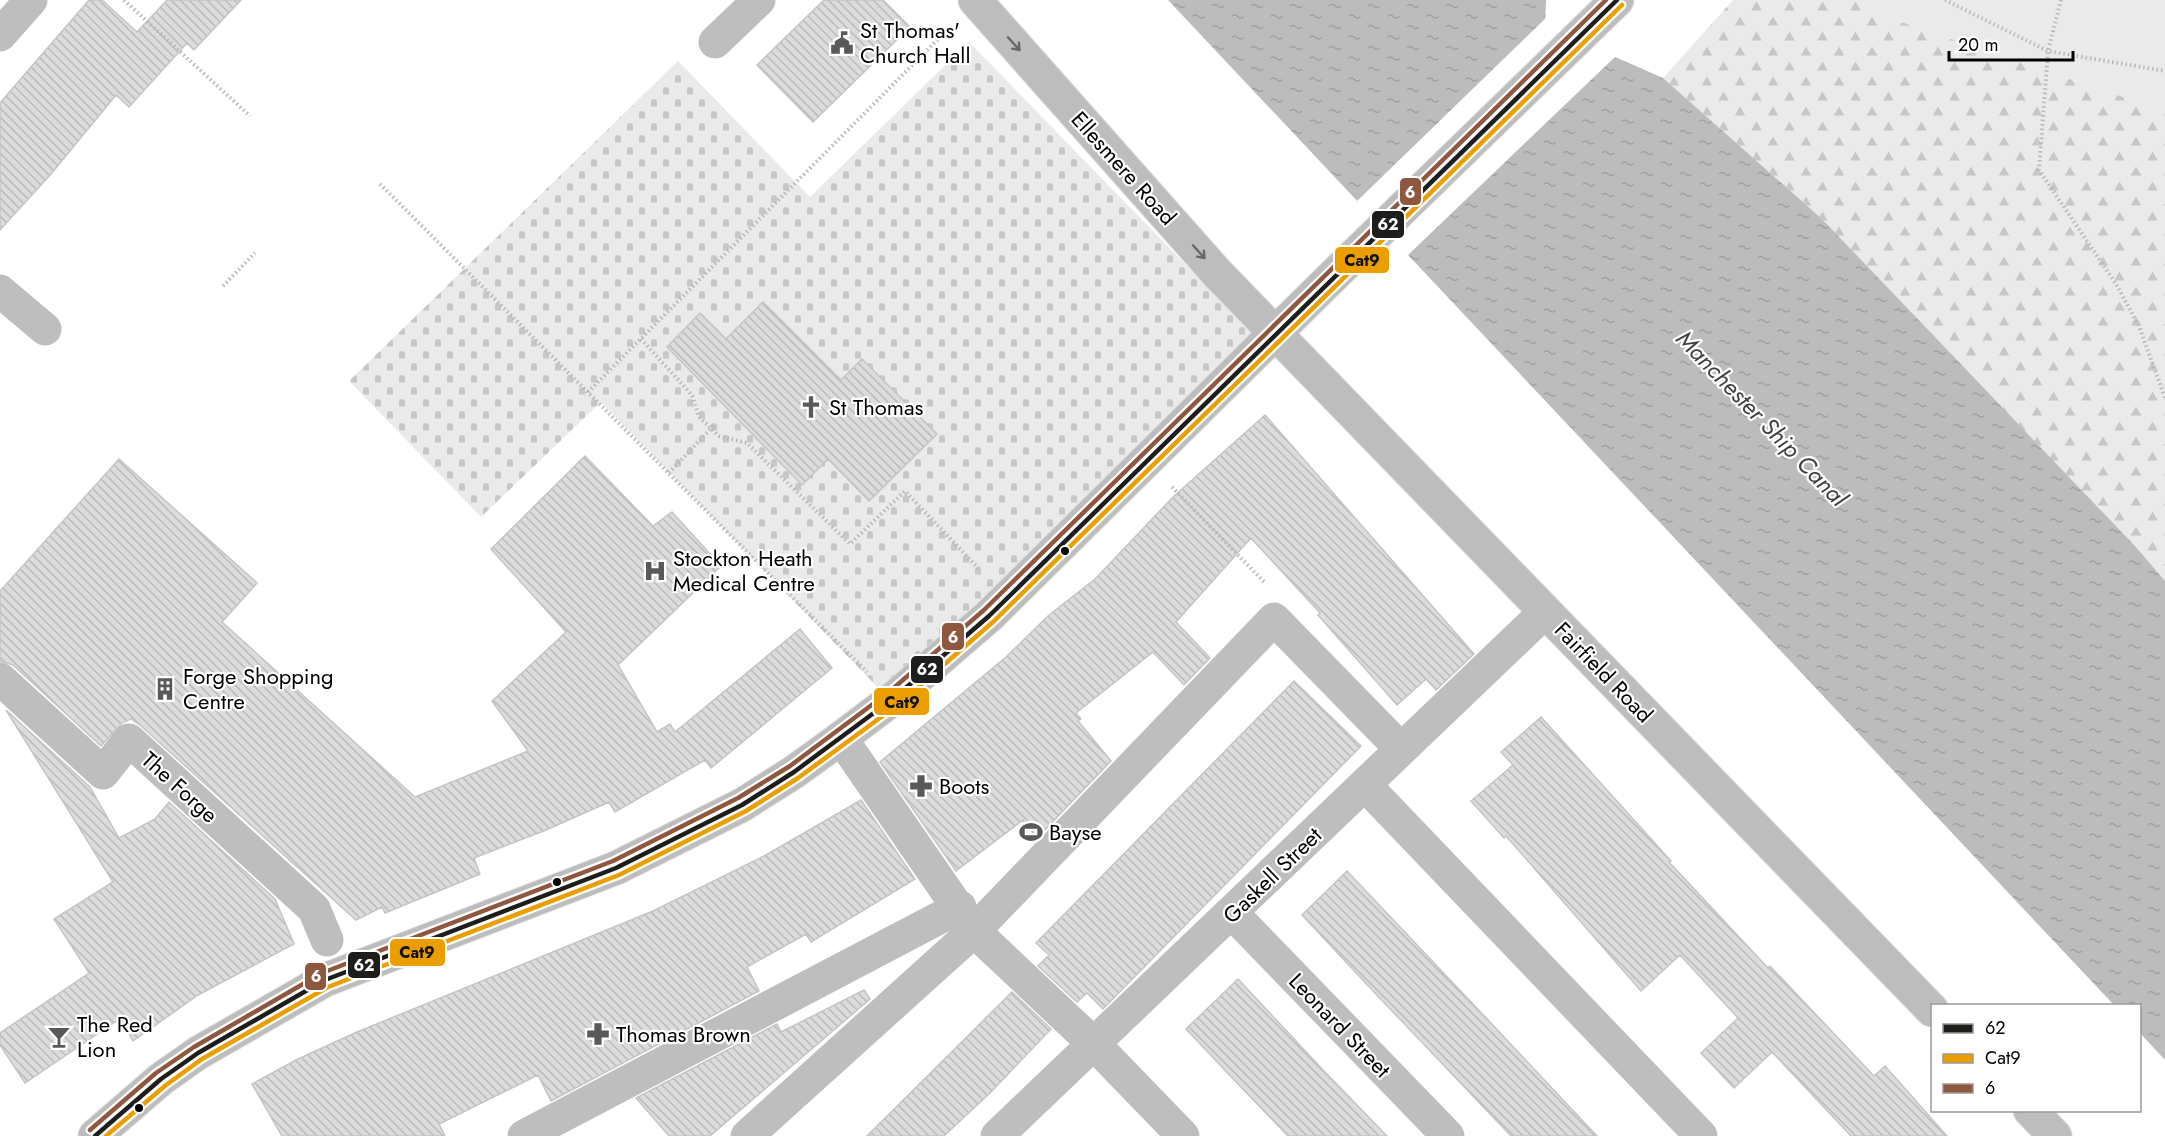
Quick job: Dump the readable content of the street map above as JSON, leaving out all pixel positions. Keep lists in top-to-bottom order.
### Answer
{
  "streets": {
    "main road": ["Ellesmere Road", "Fairfield Road"],
    "street": ["The Forge", "Gaskell Street", "Leonard Street"]
  },
  "crossings": [
    ["Ellesmere Road", "Fairfield Road"],
    ["Fairfield Road", "Gaskell Street"],
    ["Gaskell Street", "Leonard Street"]
  ],
  "one_way": ["Ellesmere Road"],
  "water": ["Manchester Ship Canal"],
  "places": {
    "public building": ["St Thomas' Church Hall"],
    "church": ["St Thomas"],
    "hospital": ["Stockton Heath Medical Centre"],
    "building": ["Forge Shopping Centre"],
    "pharmacy": ["Boots", "Thomas Brown"],
    "sports": ["Bayse"],
    "bar": ["The Red Lion"]
  },
  "lines": ["transit line 62", "transit line 6", "transit line Cat9"],
  "legend": ["62", "Cat9", "6"],
  "scale_bar": "20 m"
}
